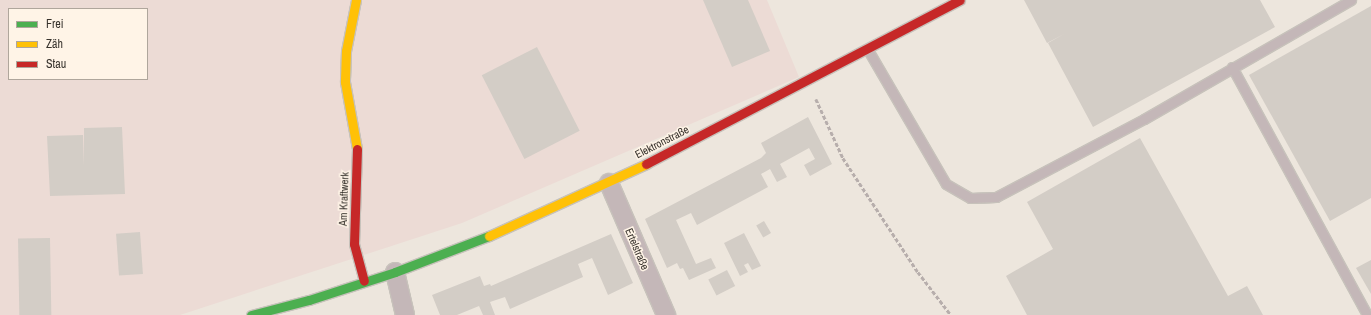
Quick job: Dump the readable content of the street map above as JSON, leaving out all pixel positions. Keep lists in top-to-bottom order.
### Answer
{
  "streets": {
    "street": ["Elektronstraße", "Am Kraftwerk", "Ertelstraße"]
  },
  "crossings": [
    ["Elektronstraße", "Am Kraftwerk"],
    ["Elektronstraße", "Ertelstraße"]
  ],
  "legend": ["Frei", "Zäh", "Stau"]
}
